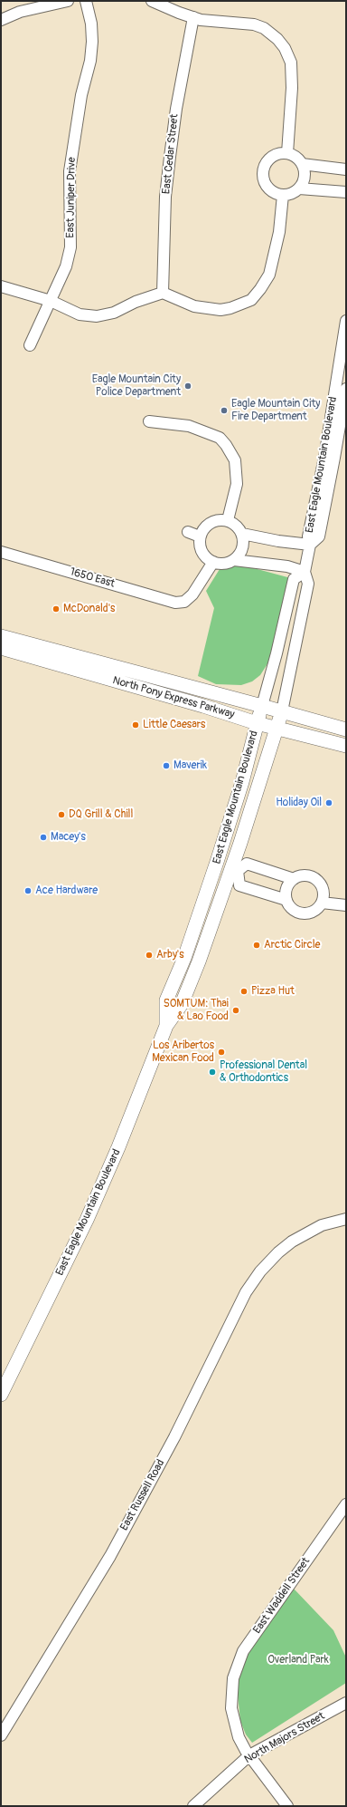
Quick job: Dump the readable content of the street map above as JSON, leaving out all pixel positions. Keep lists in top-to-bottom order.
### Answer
{
  "streets": {
    "main road": ["East Eagle Mountain Boulevard", "North Pony Express Parkway"],
    "street": [
      "East Cedar Street",
      "East Juniper Drive",
      "1650 East",
      "East Russell Road",
      "East Waddell Street",
      "North Majors Street"
    ]
  },
  "crossings": [
    ["East Eagle Mountain Boulevard", "North Pony Express Parkway"],
    ["East Waddell Street", "North Majors Street"]
  ],
  "parks": ["Overland Park"],
  "places": [
    "Eagle Mountain City Police Department",
    "Eagle Mountain City Fire Department",
    "McDonald's",
    "Little Caesars",
    "Maverik",
    "Holiday Oil",
    "DQ Grill & Chill",
    "Macey's",
    "Ace Hardware",
    "Arctic Circle",
    "Arby's",
    "Pizza Hut",
    "SOMTUM: Thai & Lao Food",
    "Los Aribertos Mexican Food",
    "Professional Dental & Orthodontics"
  ]
}
